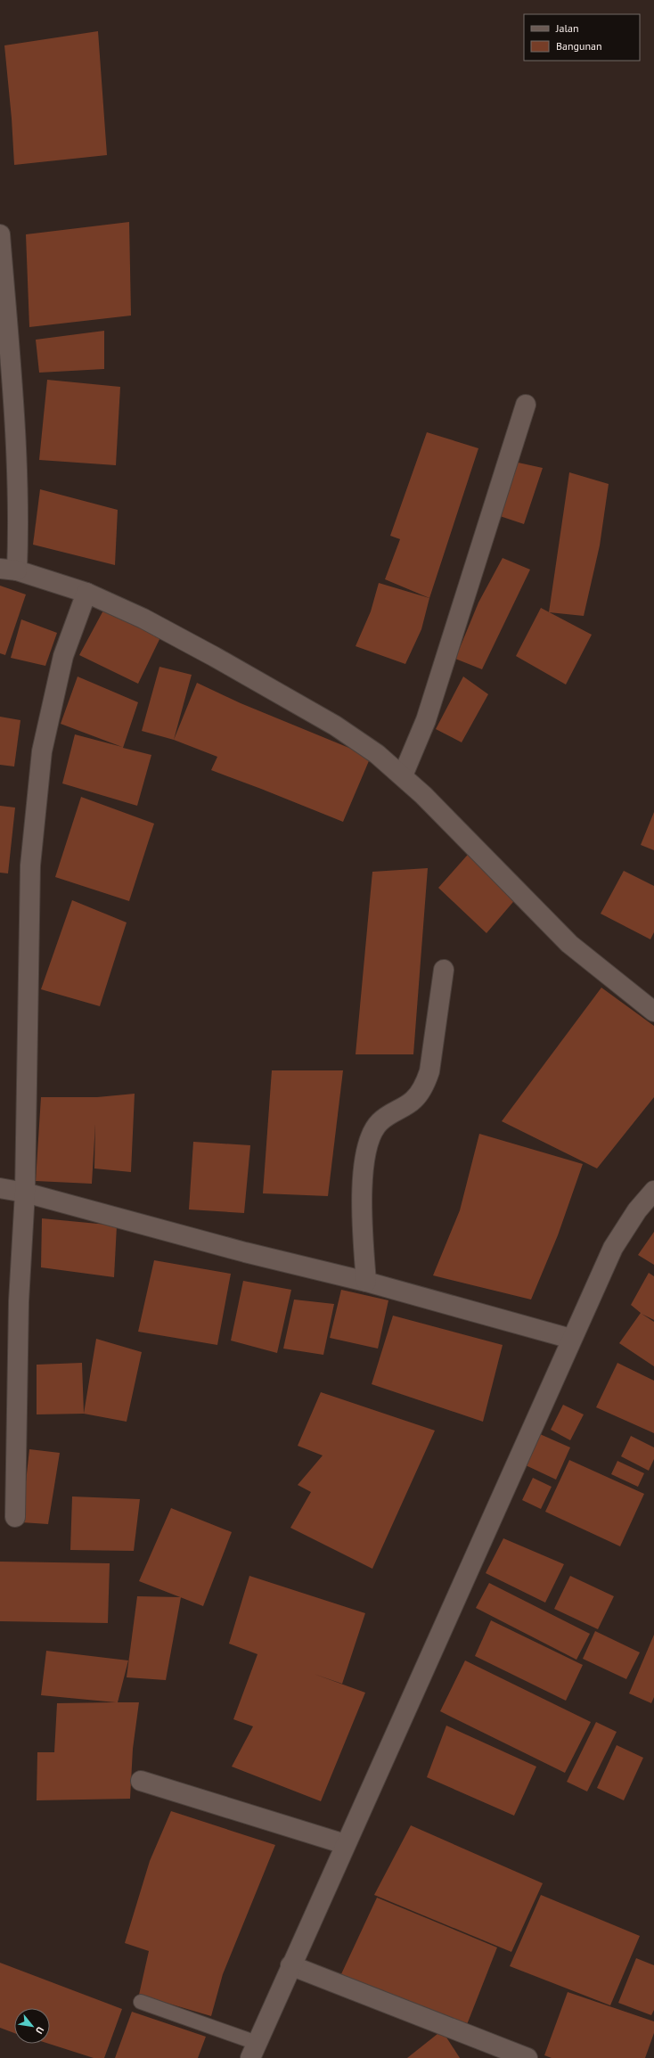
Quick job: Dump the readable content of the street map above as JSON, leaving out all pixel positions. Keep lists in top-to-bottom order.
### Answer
{
  "legend": ["Jalan", "Bangunan"],
  "north": "bottom right"
}
